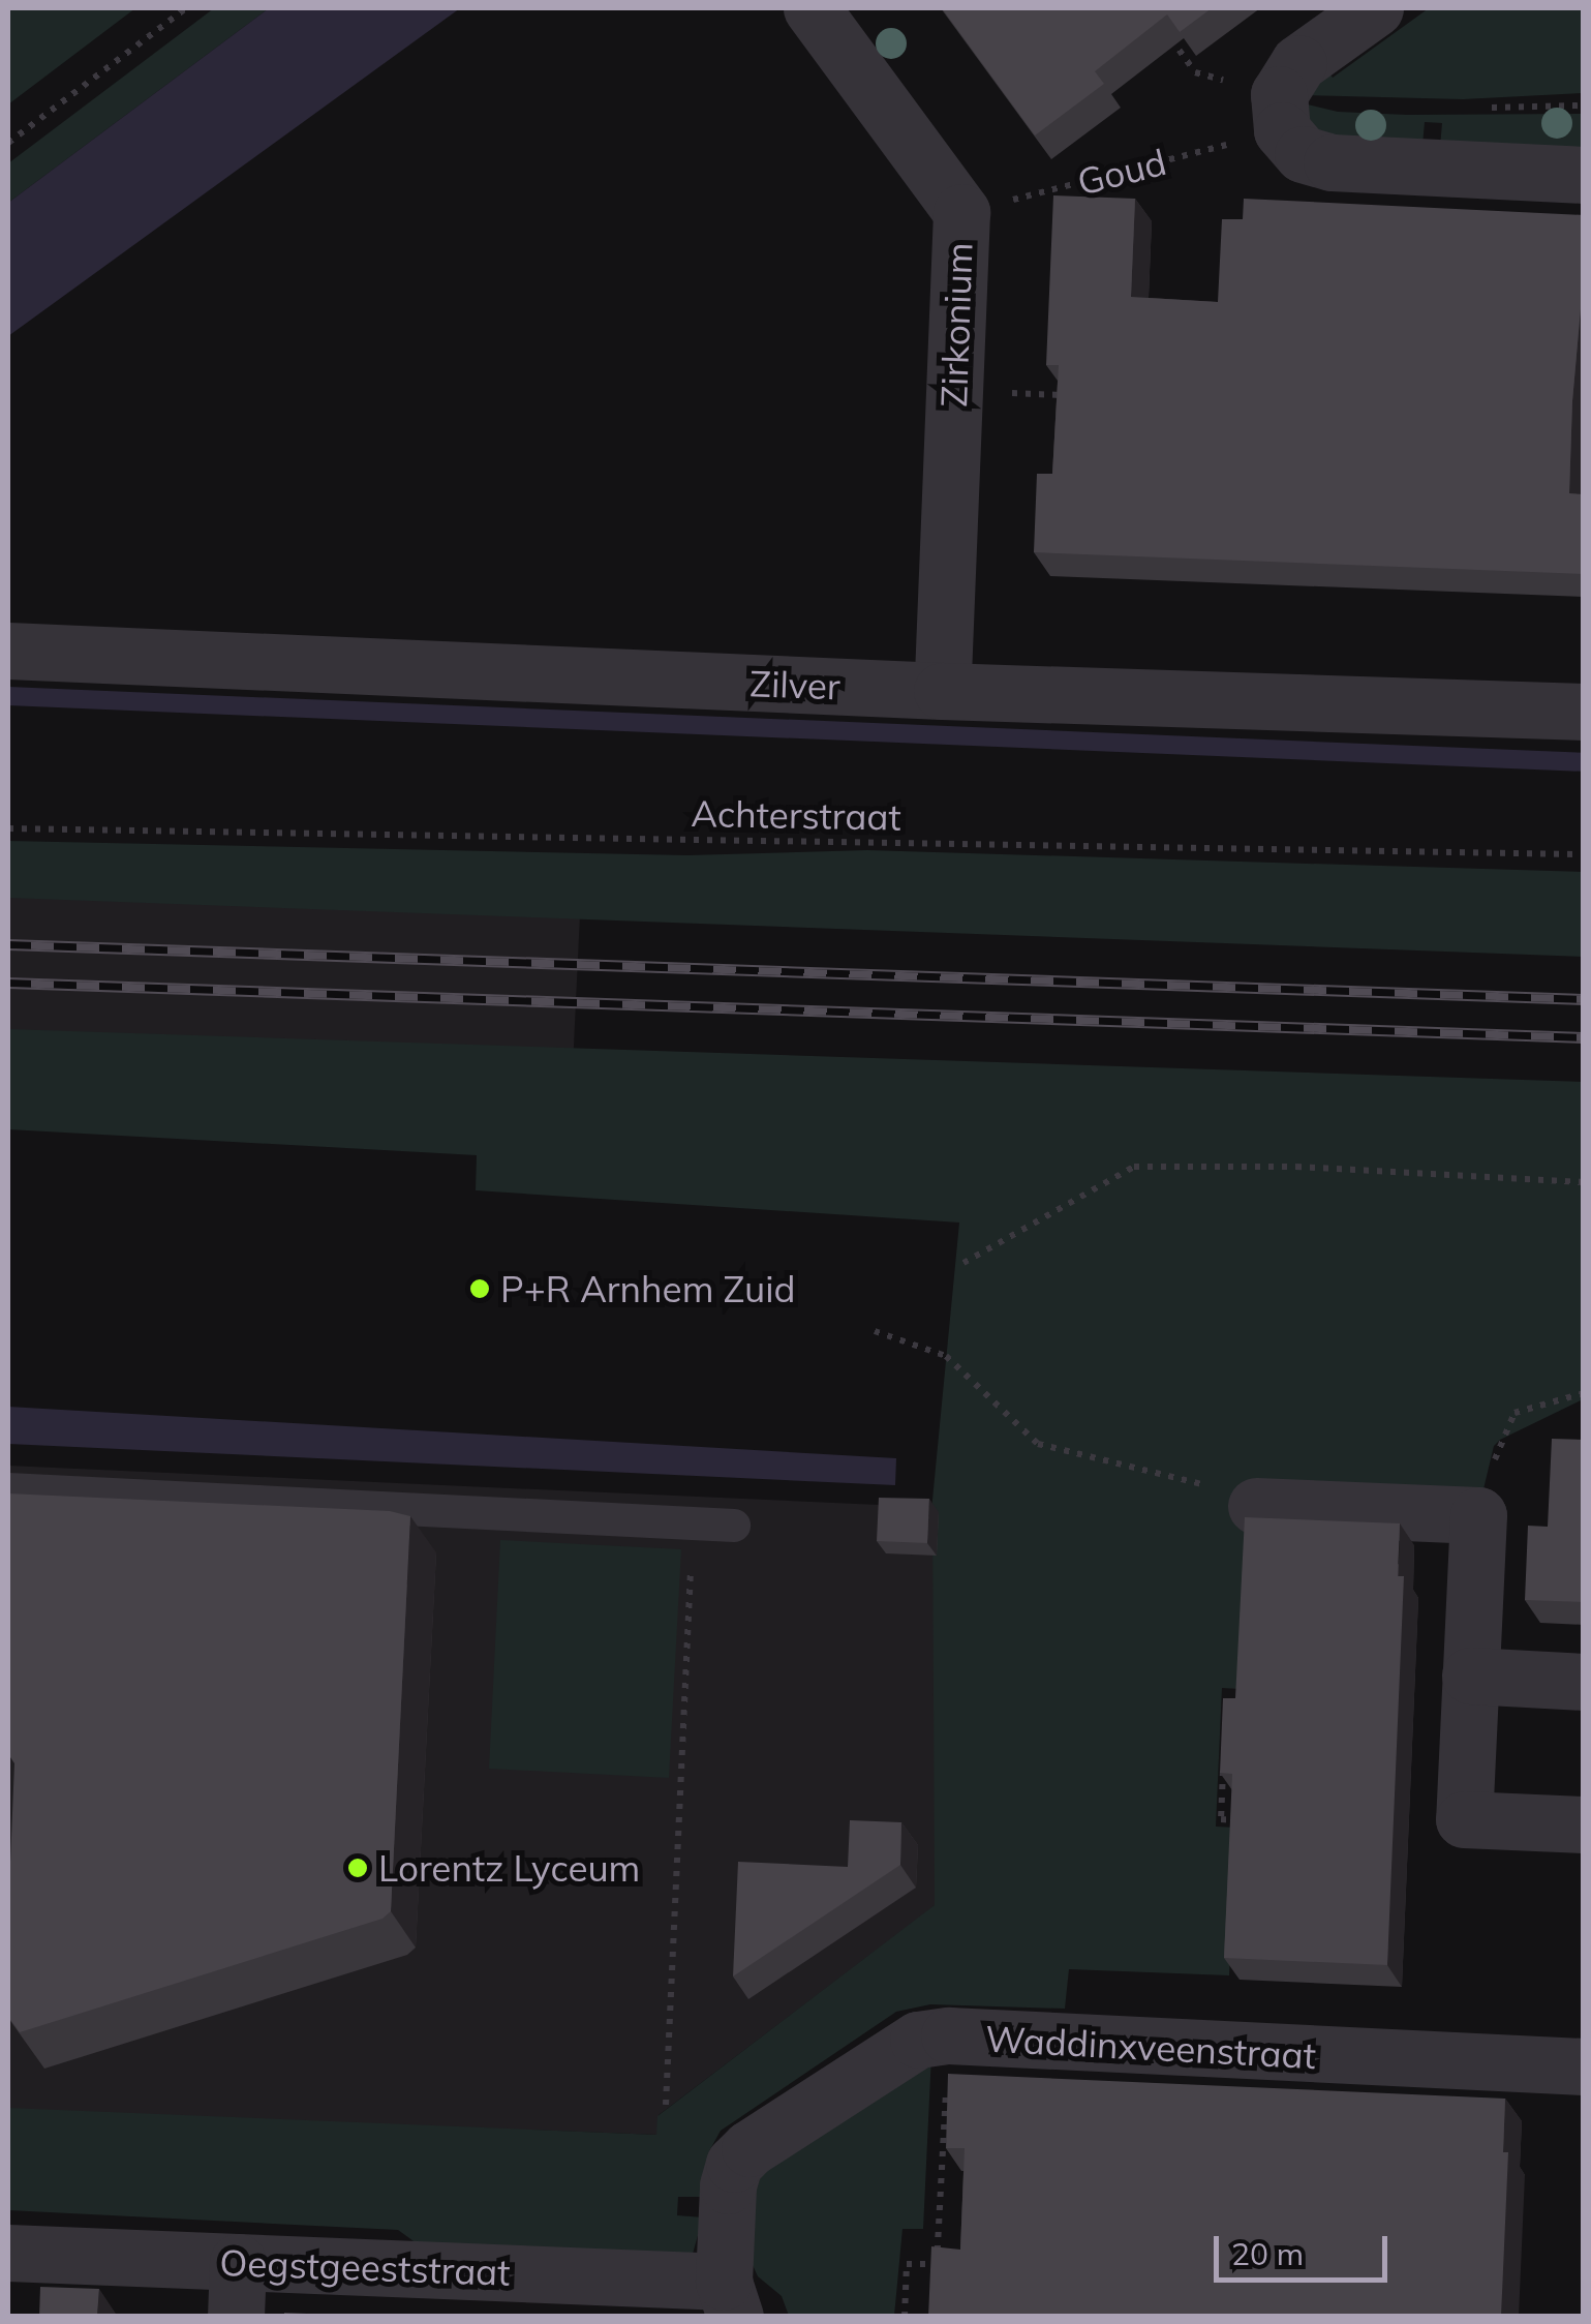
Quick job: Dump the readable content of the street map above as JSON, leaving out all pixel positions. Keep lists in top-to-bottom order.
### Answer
{
  "streets": {
    "street": [
      "Zirkonium",
      "Zilver",
      "Waddinxveenstraat",
      "Oegstgeeststraat"
    ],
    "path": ["Goud", "Achterstraat"]
  },
  "crossings": [
    ["Goud", "Zirkonium"],
    ["Zirkonium", "Zilver"],
    ["Waddinxveenstraat", "Oegstgeeststraat"]
  ],
  "places": ["P+R Arnhem Zuid", "Lorentz Lyceum"],
  "scale_bar": "20 m"
}
